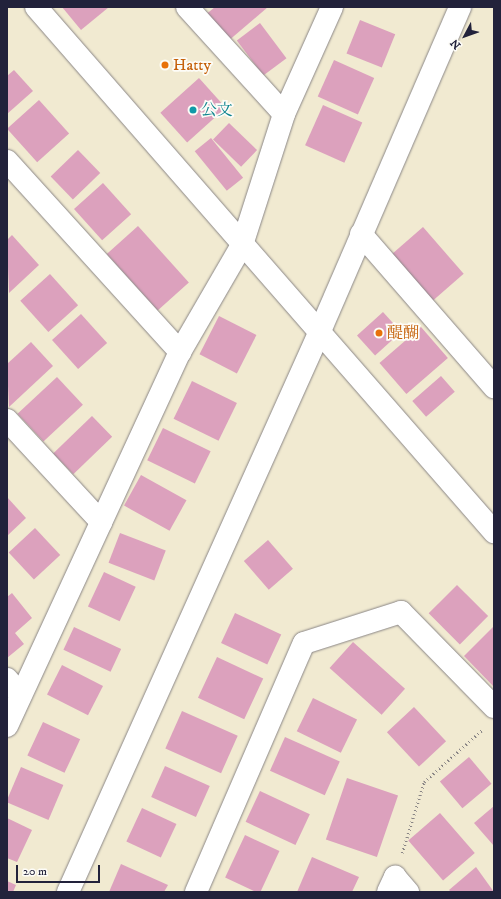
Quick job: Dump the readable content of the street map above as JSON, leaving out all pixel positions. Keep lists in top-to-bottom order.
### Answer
{
  "places": ["Hatty", "公文", "醍醐"],
  "scale_bar": "20 m",
  "north": "bottom left"
}
